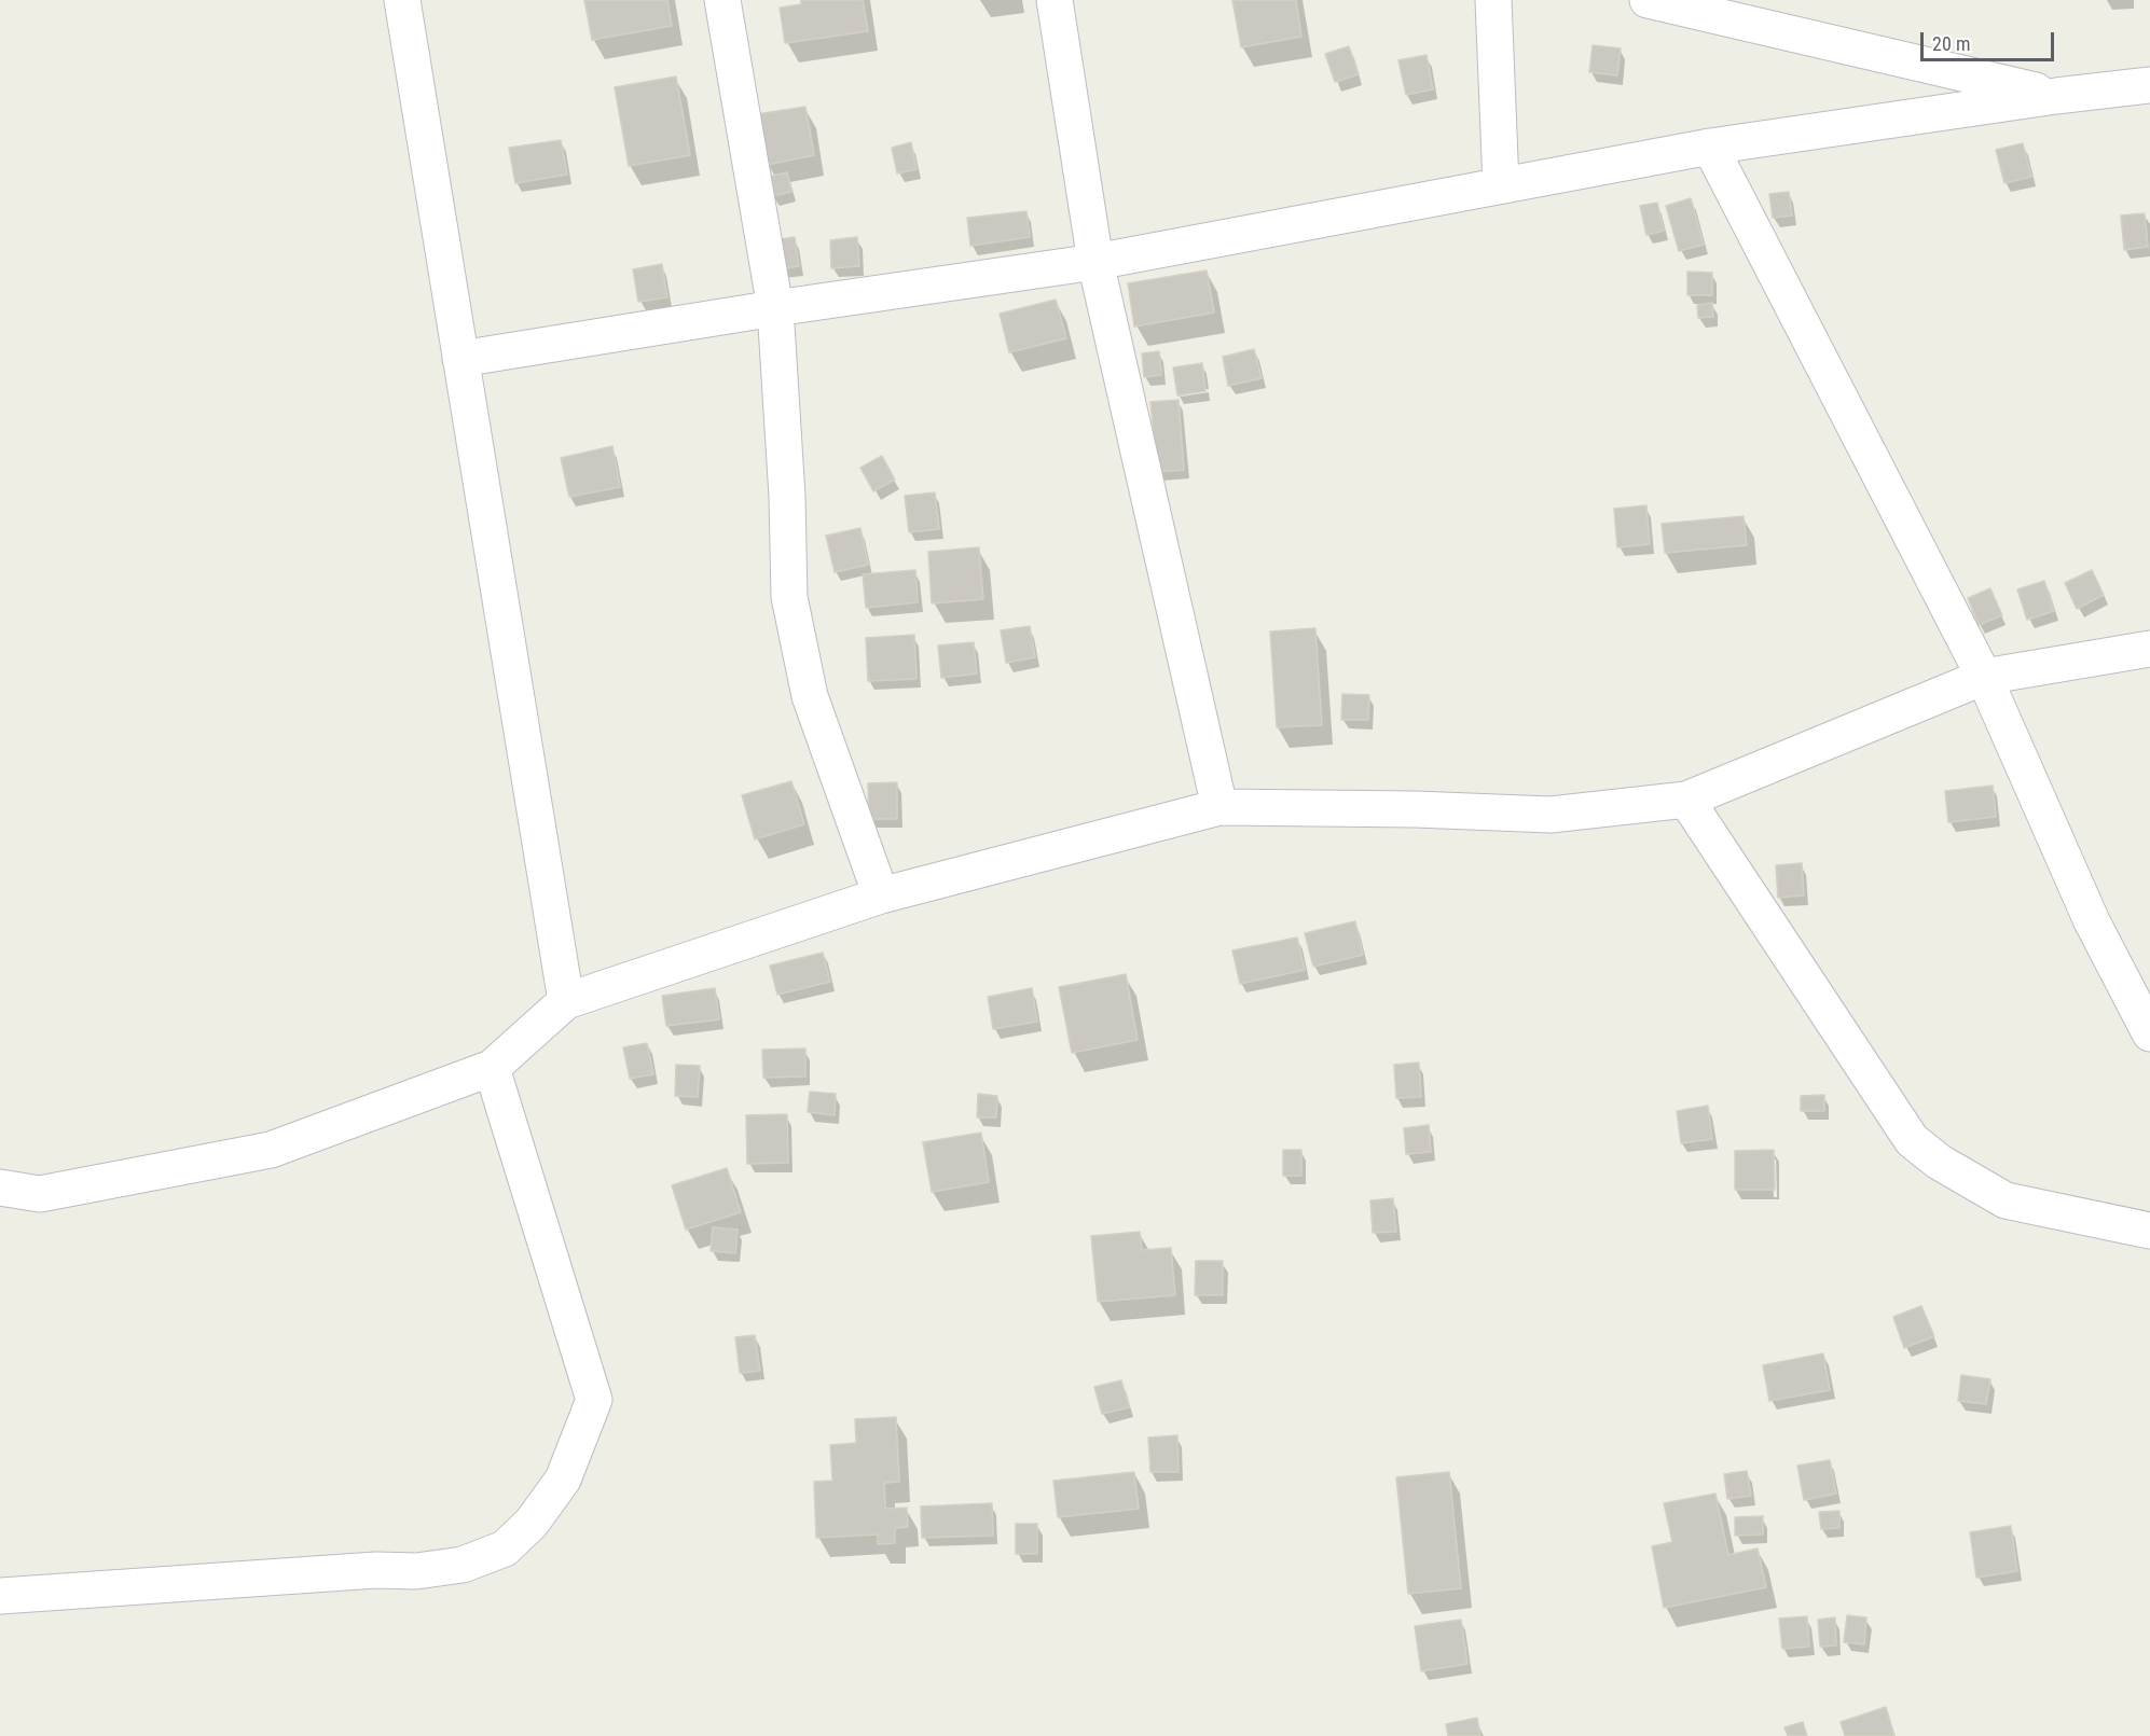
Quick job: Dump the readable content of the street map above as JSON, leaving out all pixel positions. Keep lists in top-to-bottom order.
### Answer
{
  "scale_bar": "20 m"
}
